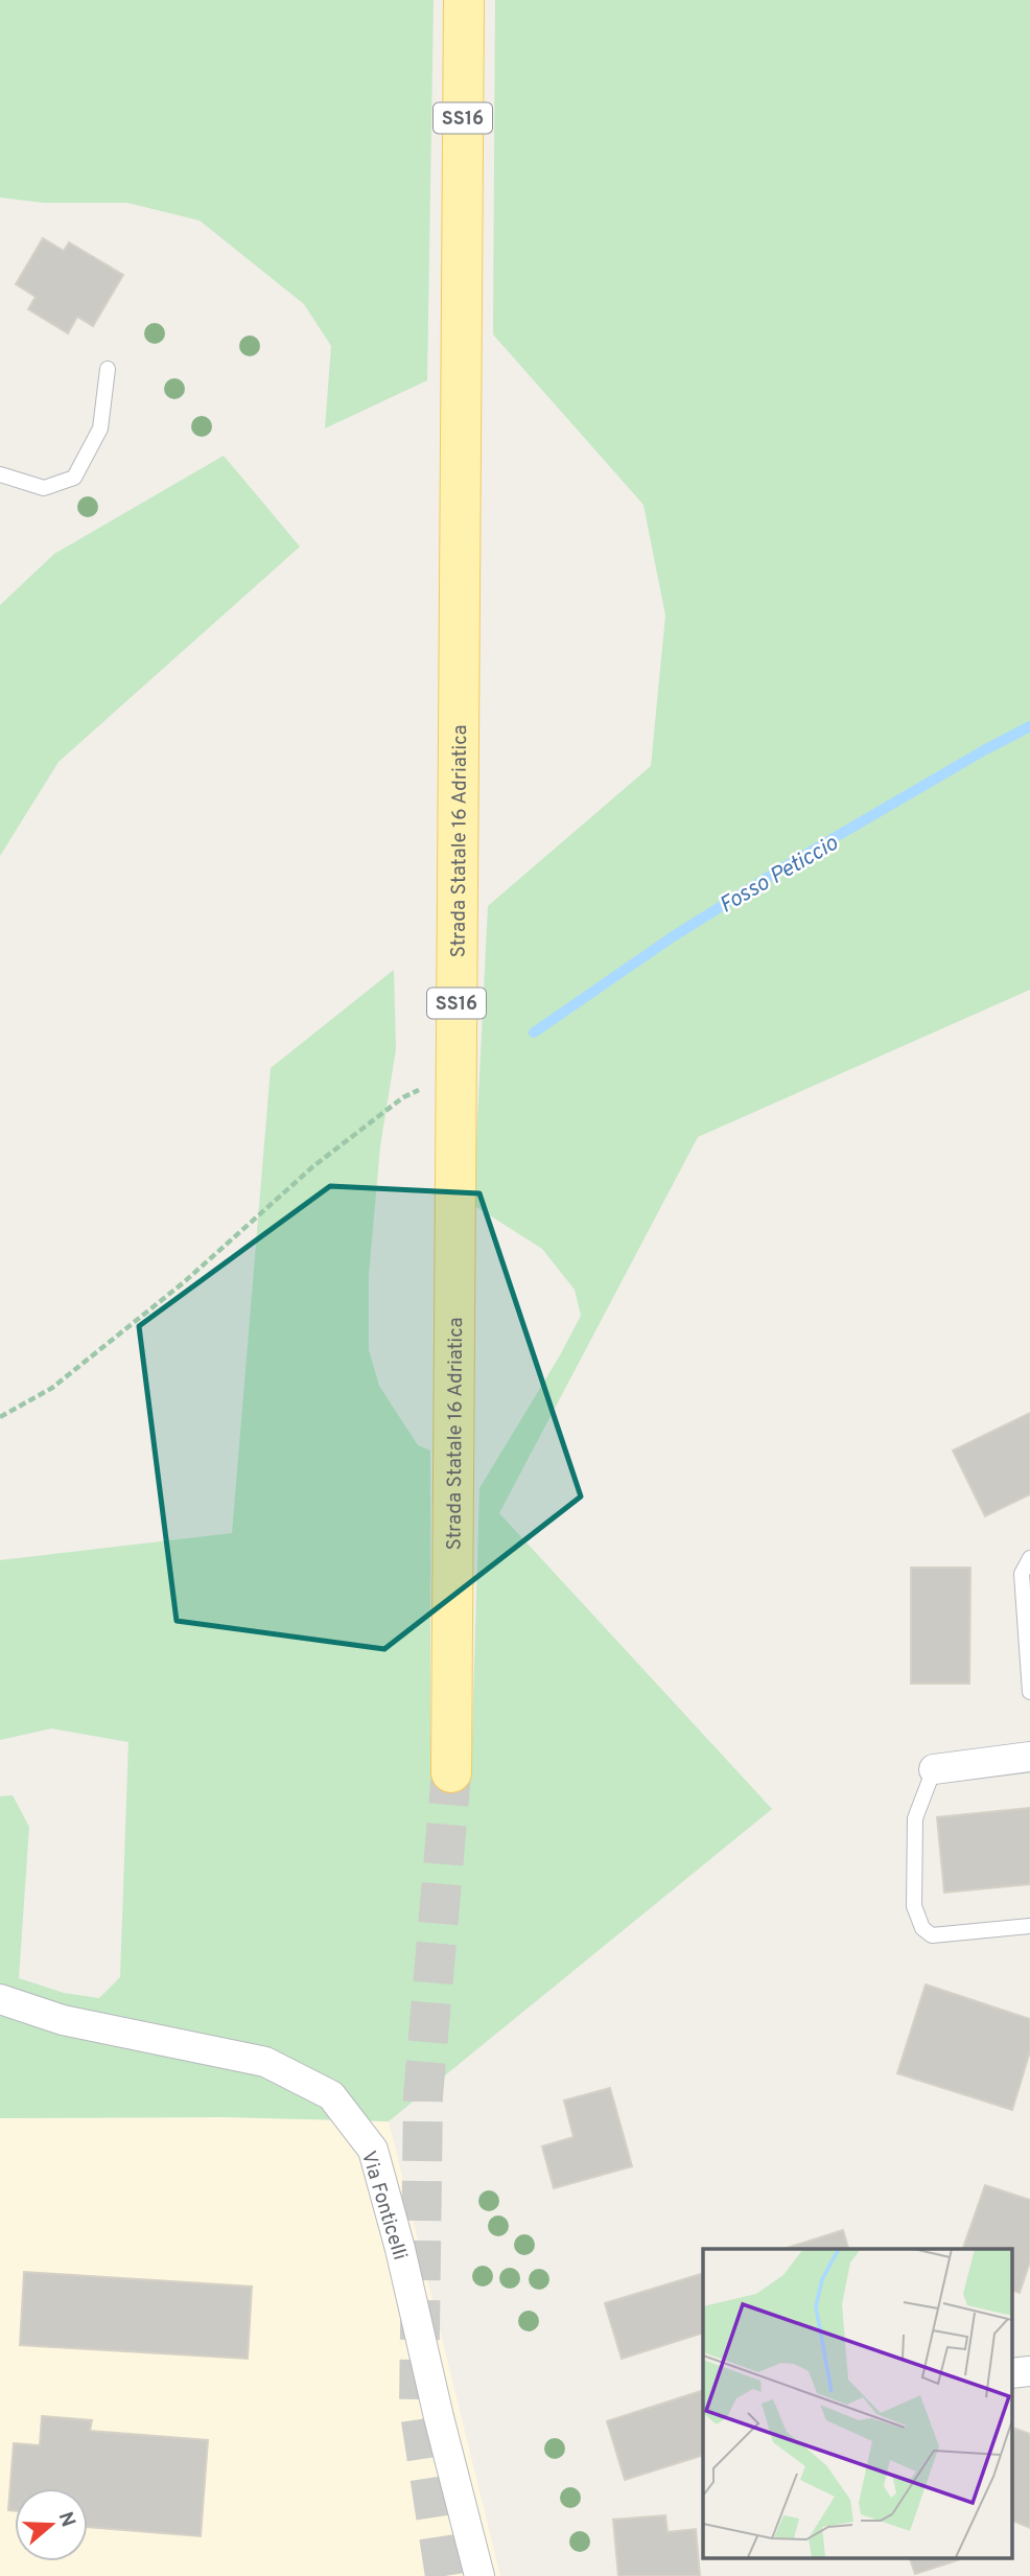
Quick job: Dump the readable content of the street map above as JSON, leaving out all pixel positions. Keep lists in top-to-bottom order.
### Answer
{
  "streets": {
    "main road": ["SS16", "Strada Statale 16 Adriatica"],
    "street": ["Via Fonticelli"]
  },
  "water": ["Fosso Peticcio"],
  "north": "right"
}
